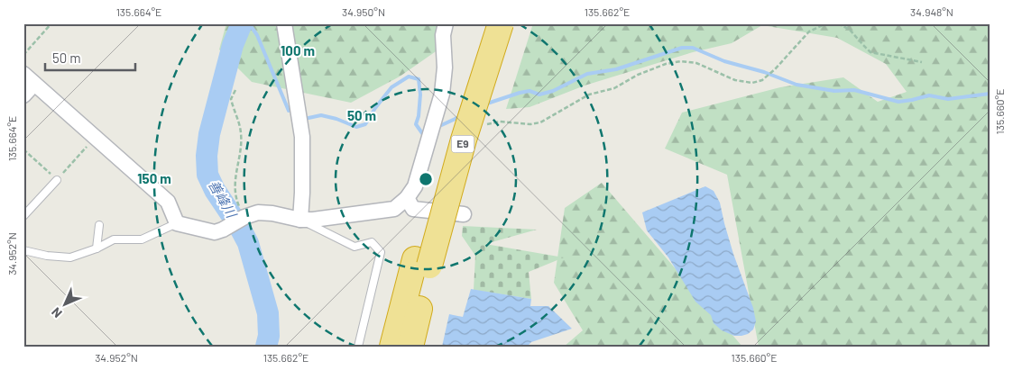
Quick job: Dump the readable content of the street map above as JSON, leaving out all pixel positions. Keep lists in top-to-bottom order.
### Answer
{
  "streets": {
    "highway": ["E9"]
  },
  "water": ["善峰川"],
  "scale_bar": "50 m",
  "north": "bottom left",
  "coordinates": [
    "135.664°E",
    "34.950°N",
    "135.662°E",
    "34.948°N",
    "135.660°E",
    "34.952°N"
  ],
  "rings": ["100 m", "50 m", "150 m"]
}
